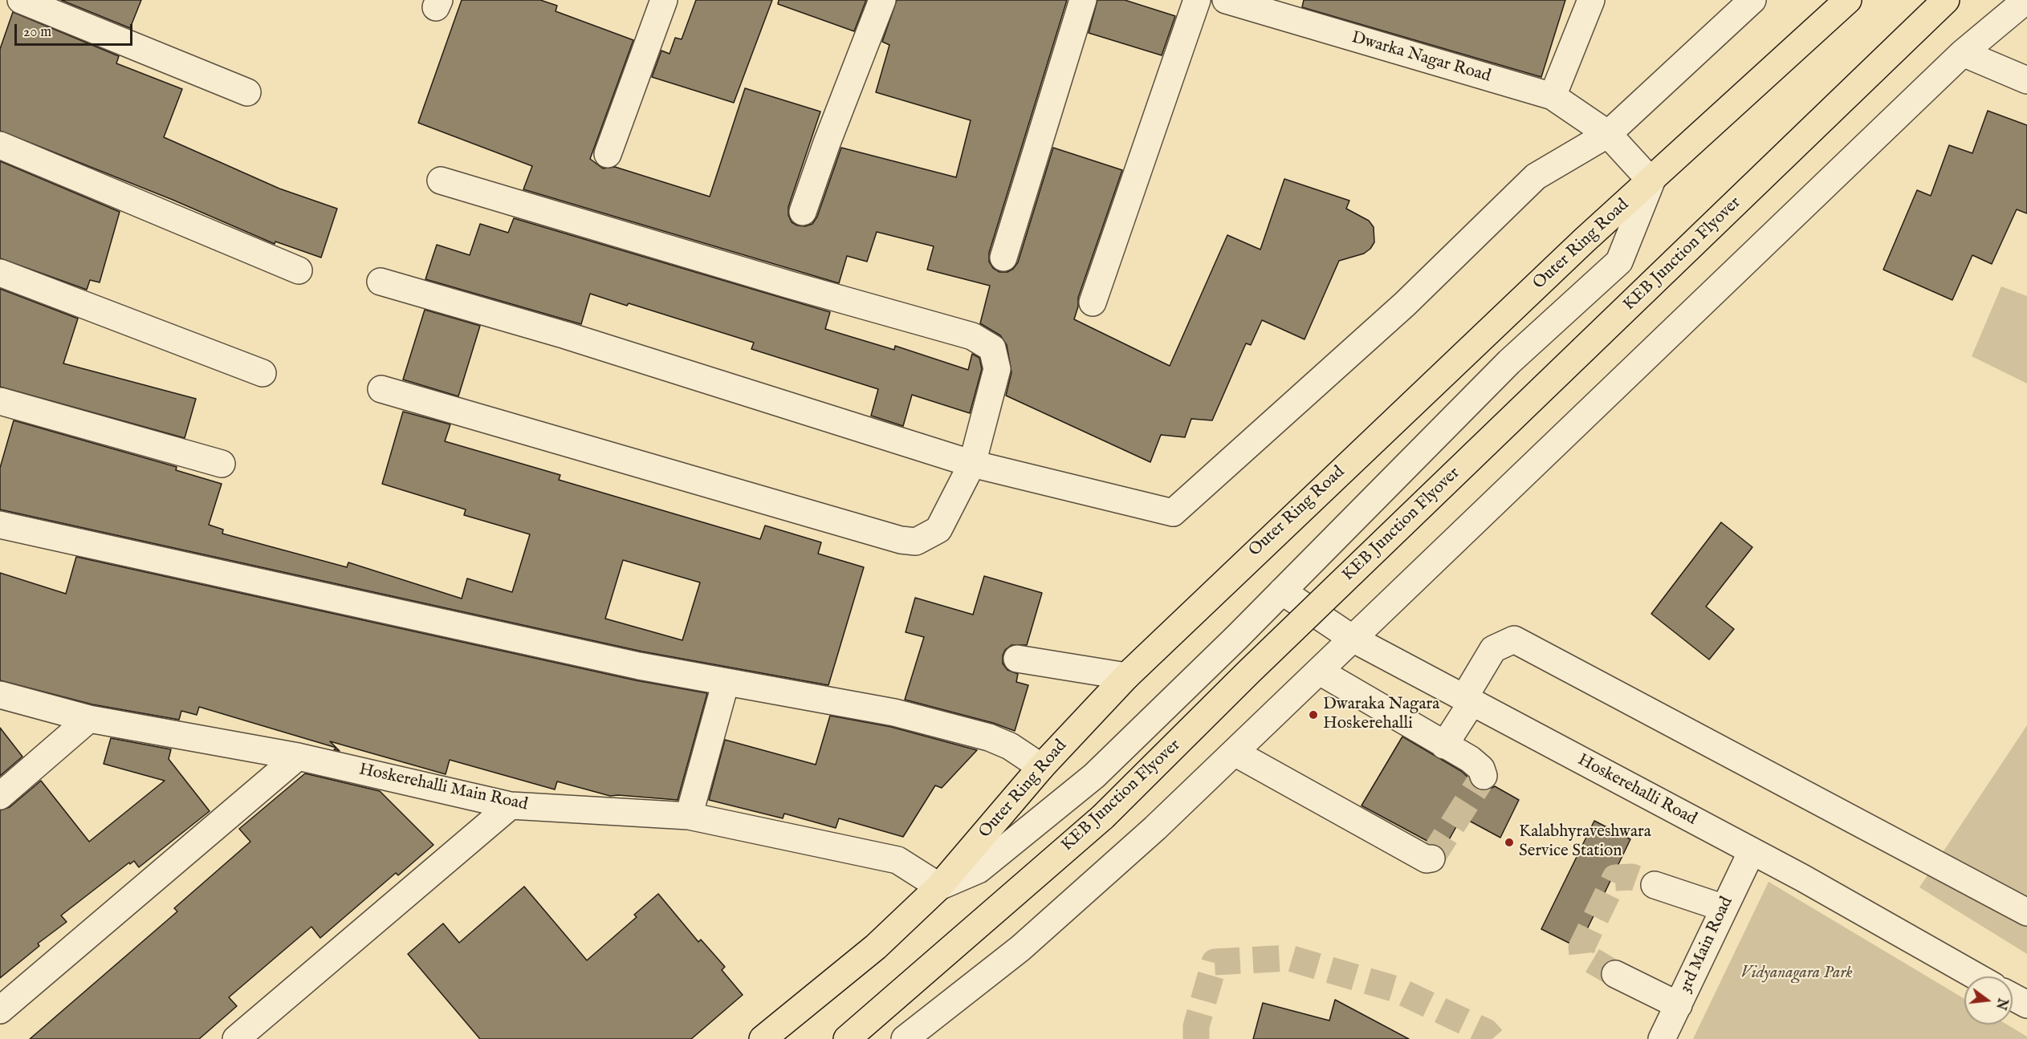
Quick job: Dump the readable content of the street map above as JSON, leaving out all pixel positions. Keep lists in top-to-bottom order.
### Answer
{
  "streets": {
    "highway": ["Outer Ring Road", "KEB Junction Flyover"],
    "street": [
      "Dwarka Nagar Road",
      "Hoskerehalli Main Road",
      "Hoskerehalli Road",
      "3rd Main Road"
    ]
  },
  "crossings": [
    ["Dwarka Nagar Road", "Outer Ring Road"],
    ["Outer Ring Road", "Hoskerehalli Main Road"],
    ["Hoskerehalli Road", "3rd Main Road"]
  ],
  "parks": ["Vidyanagara Park"],
  "places": ["Dwaraka Nagara Hoskerehalli", "Kalabhyraveshwara Service Station"],
  "scale_bar": "20 m",
  "north": "right"
}
